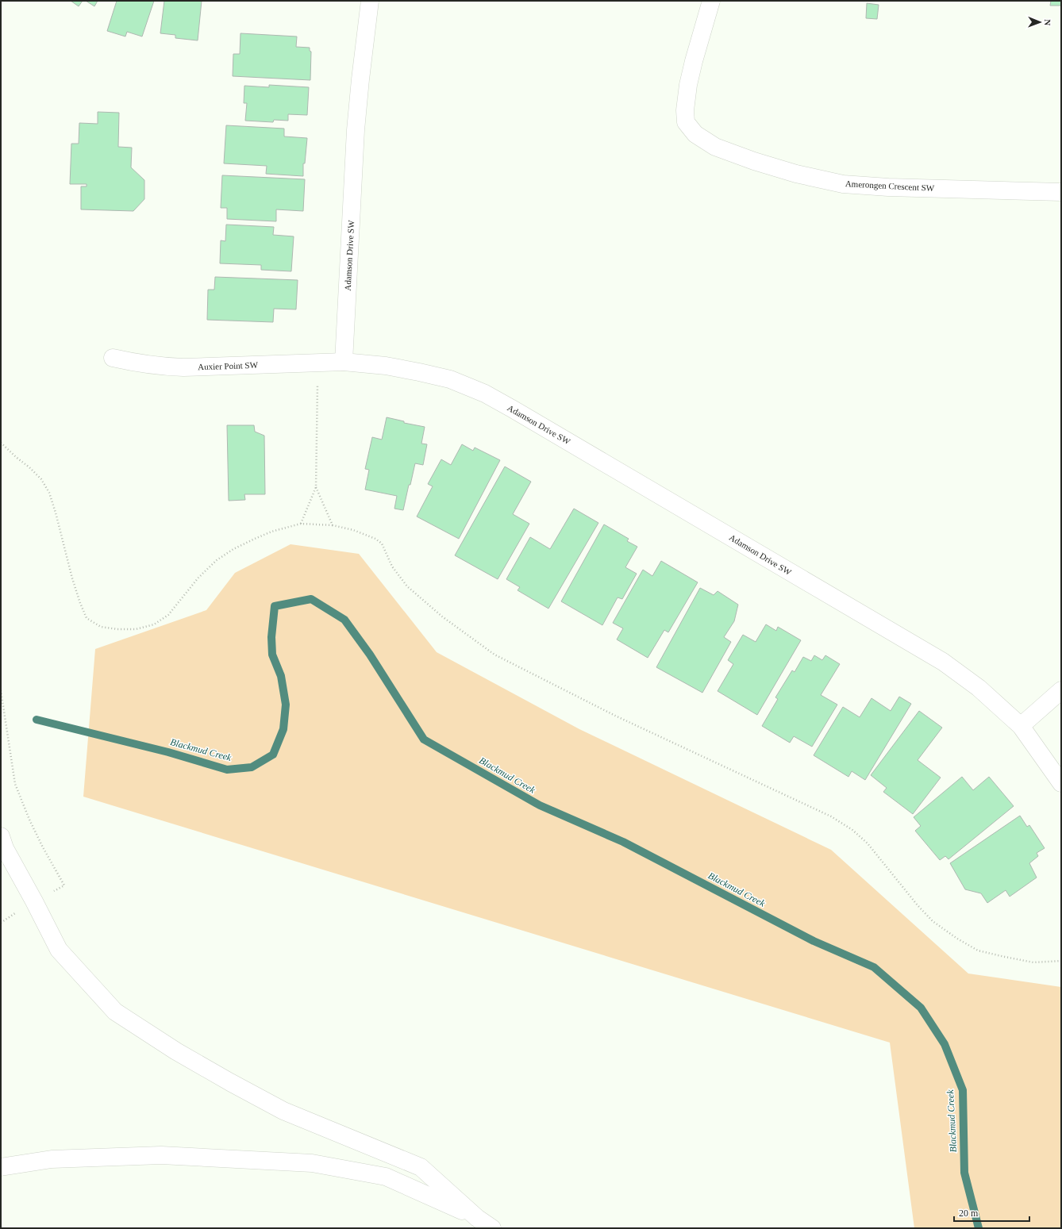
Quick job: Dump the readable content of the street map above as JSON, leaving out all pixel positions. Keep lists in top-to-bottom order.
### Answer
{
  "streets": {
    "main road": ["Amerongen Crescent SW", "Adamson Drive SW", "Auxier Point SW"]
  },
  "crossings": [
    ["Adamson Drive SW", "Auxier Point SW"]
  ],
  "water": ["Blackmud Creek"],
  "scale_bar": "20 m",
  "north": "right"
}
